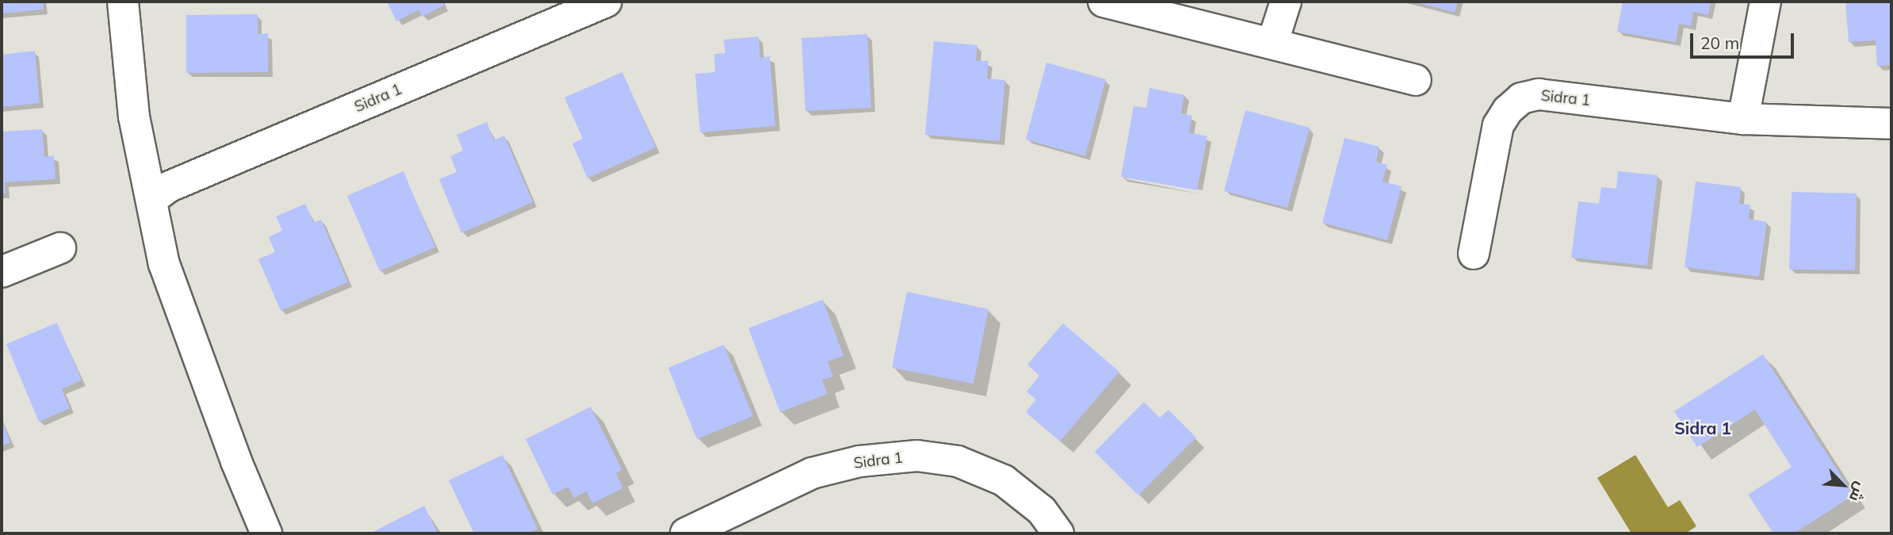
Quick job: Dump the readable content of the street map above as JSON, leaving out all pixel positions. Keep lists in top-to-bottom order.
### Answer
{
  "streets": {
    "street": ["Sidra 1"]
  },
  "districts": ["Sidra 1"],
  "scale_bar": "20 m",
  "north": "bottom right"
}
